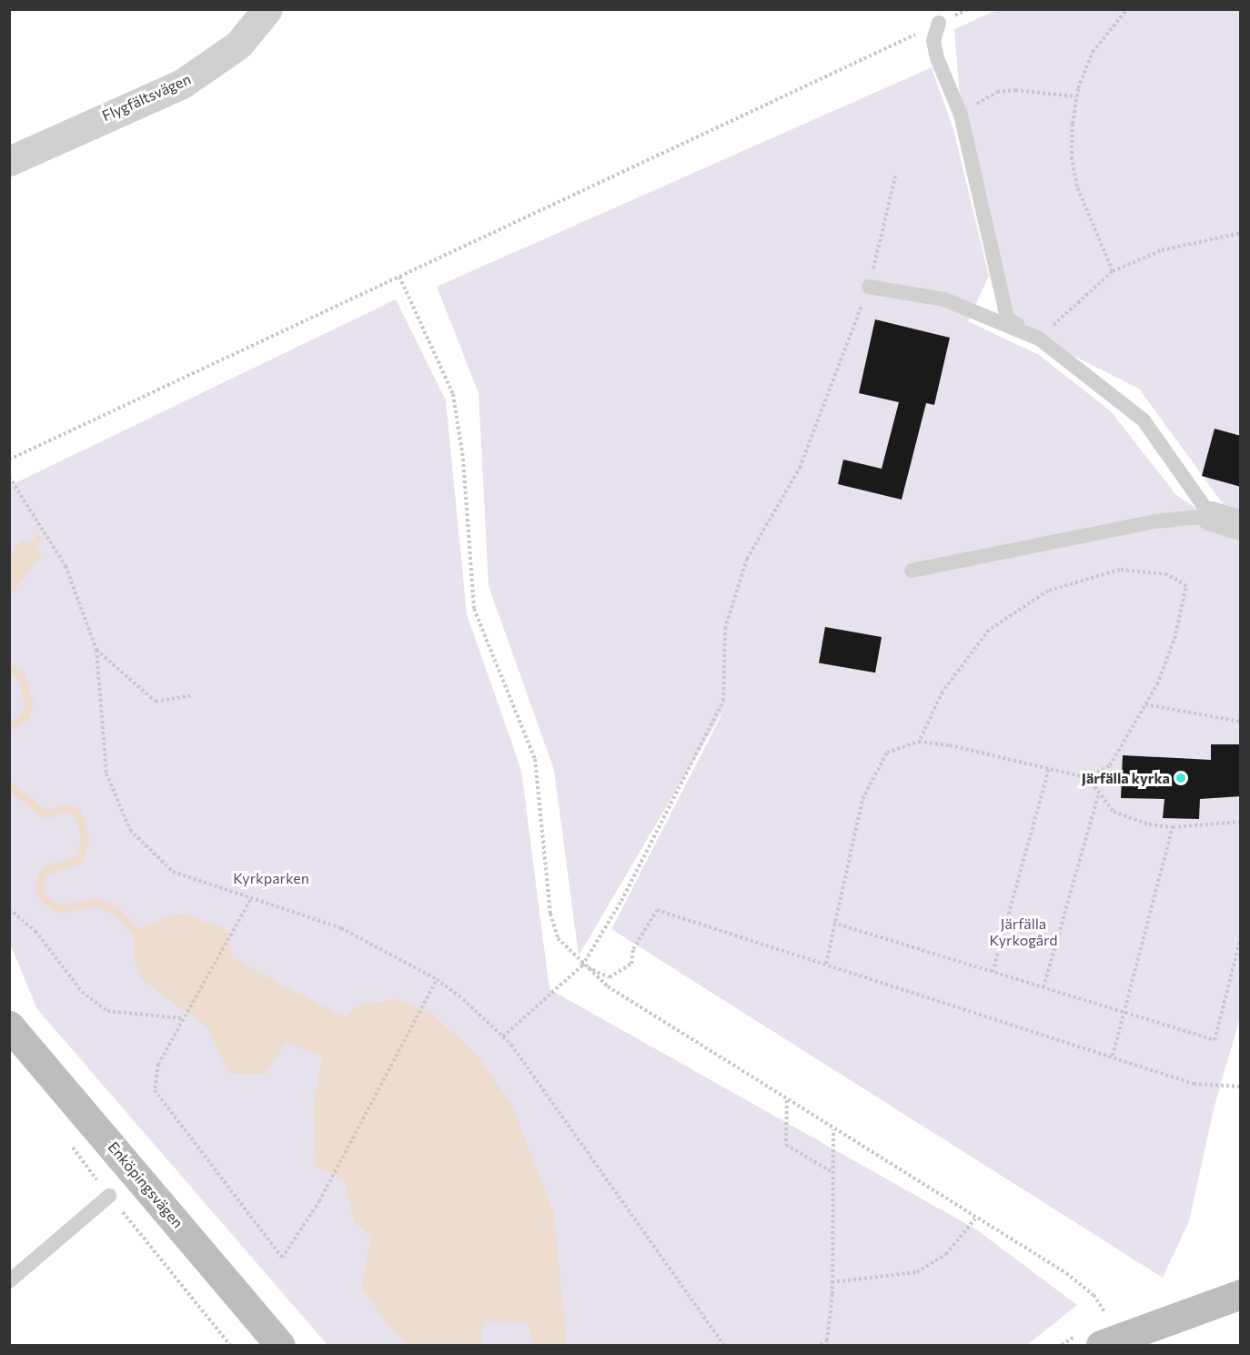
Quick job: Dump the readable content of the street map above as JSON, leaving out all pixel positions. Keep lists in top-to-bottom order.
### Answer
{
  "streets": {
    "street": ["Flygfältsvägen", "Enköpingsvägen"]
  },
  "parks": ["Kyrkparken", "Järfälla Kyrkogård"],
  "places": ["Järfälla kyrka"]
}
